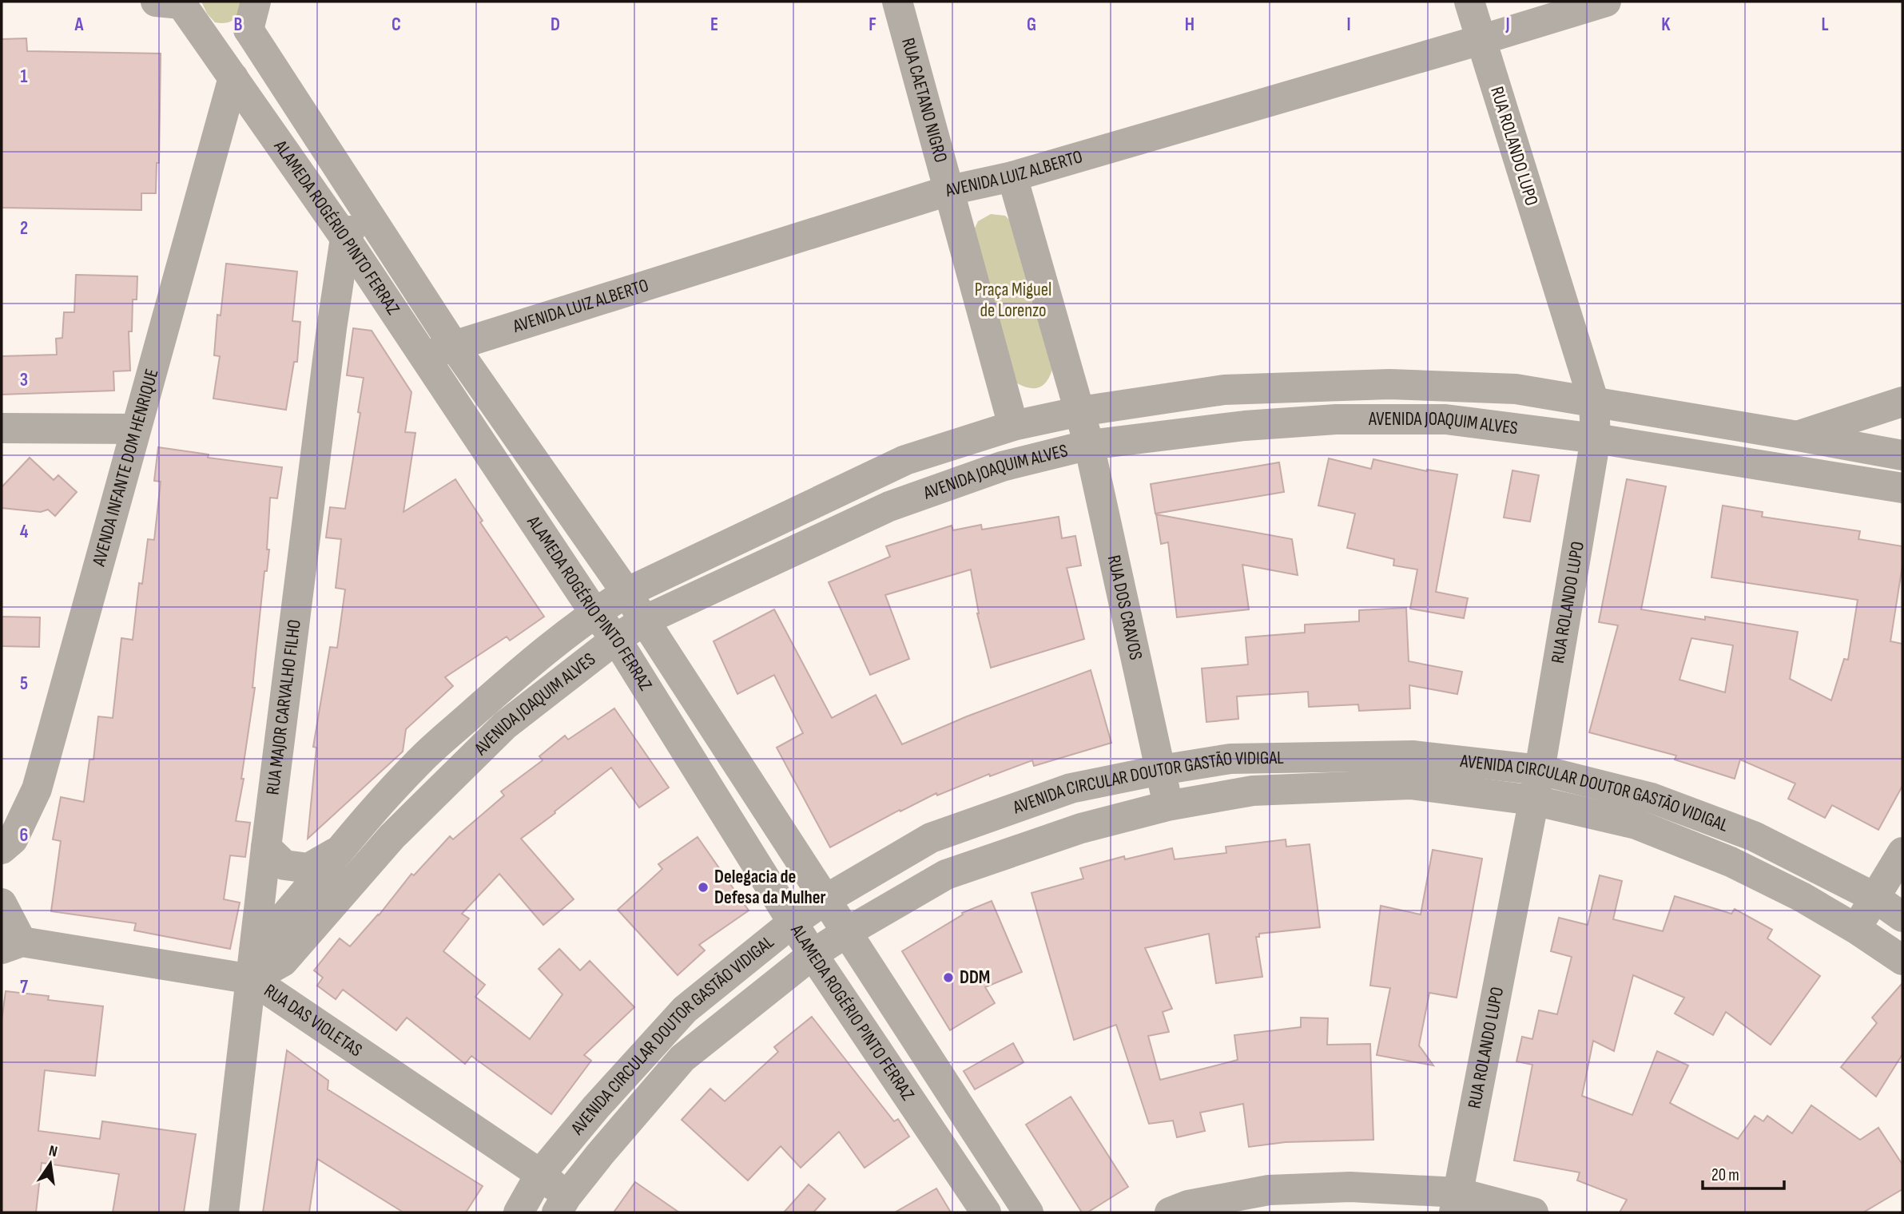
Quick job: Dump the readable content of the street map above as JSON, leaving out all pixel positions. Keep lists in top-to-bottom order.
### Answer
{
  "streets": {
    "street": [
      "RUA CAETANO NIGRO",
      "RUA ROLANDO LUPO",
      "AVENIDA LUIZ ALBERTO",
      "ALAMEDA ROGÉRIO PINTO FERRAZ",
      "AVENIDA JOAQUIM ALVES",
      "AVENDA INFANTE DOM HENRIQUE",
      "RUA DOS CRAVOS",
      "RUA MAJOR CARVALHO FILHO",
      "AVENIDA CIRCULAR DOUTOR GASTÃO VIDIGAL",
      "RUA DAS VIOLETAS"
    ]
  },
  "crossings": [
    ["RUA CAETANO NIGRO", "AVENIDA LUIZ ALBERTO"],
    ["RUA CAETANO NIGRO", "AVENIDA JOAQUIM ALVES"],
    ["RUA ROLANDO LUPO", "AVENIDA LUIZ ALBERTO"],
    ["RUA ROLANDO LUPO", "AVENIDA JOAQUIM ALVES"],
    ["RUA ROLANDO LUPO", "AVENIDA CIRCULAR DOUTOR GASTÃO VIDIGAL"],
    ["AVENIDA LUIZ ALBERTO", "ALAMEDA ROGÉRIO PINTO FERRAZ"],
    ["ALAMEDA ROGÉRIO PINTO FERRAZ", "AVENIDA JOAQUIM ALVES"],
    ["ALAMEDA ROGÉRIO PINTO FERRAZ", "AVENDA INFANTE DOM HENRIQUE"],
    ["ALAMEDA ROGÉRIO PINTO FERRAZ", "RUA MAJOR CARVALHO FILHO"],
    ["ALAMEDA ROGÉRIO PINTO FERRAZ", "AVENIDA CIRCULAR DOUTOR GASTÃO VIDIGAL"],
    ["AVENIDA JOAQUIM ALVES", "RUA DOS CRAVOS"],
    ["AVENIDA JOAQUIM ALVES", "RUA MAJOR CARVALHO FILHO"],
    ["AVENIDA JOAQUIM ALVES", "RUA DAS VIOLETAS"],
    ["RUA DOS CRAVOS", "AVENIDA CIRCULAR DOUTOR GASTÃO VIDIGAL"],
    ["RUA MAJOR CARVALHO FILHO", "RUA DAS VIOLETAS"],
    ["AVENIDA CIRCULAR DOUTOR GASTÃO VIDIGAL", "RUA DAS VIOLETAS"]
  ],
  "parks": ["Praça Miguel de Lorenzo"],
  "places": ["Delegacia de Defesa da Mulher", "DDM"],
  "scale_bar": "20 m",
  "north": "top",
  "grid": {
    "columns": [
      "A",
      "B",
      "C",
      "D",
      "E",
      "F",
      "G",
      "H",
      "I",
      "J",
      "K",
      "L"
    ],
    "rows": [
      "1",
      "2",
      "3",
      "4",
      "5",
      "6",
      "7"
    ]
  }
}
